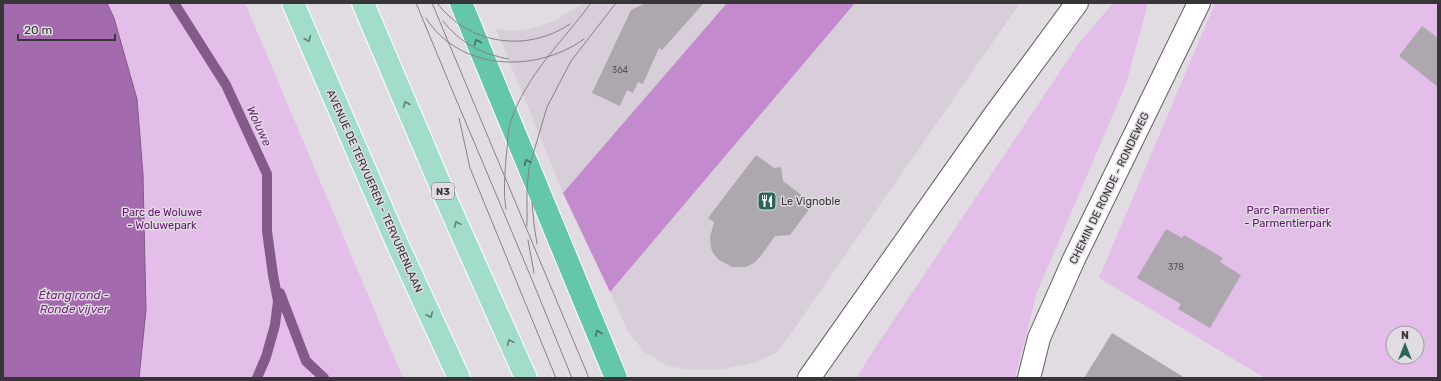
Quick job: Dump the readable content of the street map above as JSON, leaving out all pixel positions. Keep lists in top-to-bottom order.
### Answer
{
  "streets": {
    "main road": ["AVENUE DE TERVUEREN - TERVURENLAAN", "N3"],
    "street": ["CHEMIN DE RONDE - RONDEWEG"]
  },
  "water": ["Woluwe", "Étang rond - Ronde vijver"],
  "parks": ["Parc Parmentier - Parmentierpark", "Parc de Woluwe - Woluwepark"],
  "places": {
    "restaurant": ["Le Vignoble"]
  },
  "house_numbers": ["364", "378"],
  "scale_bar": "20 m",
  "north": "top"
}
